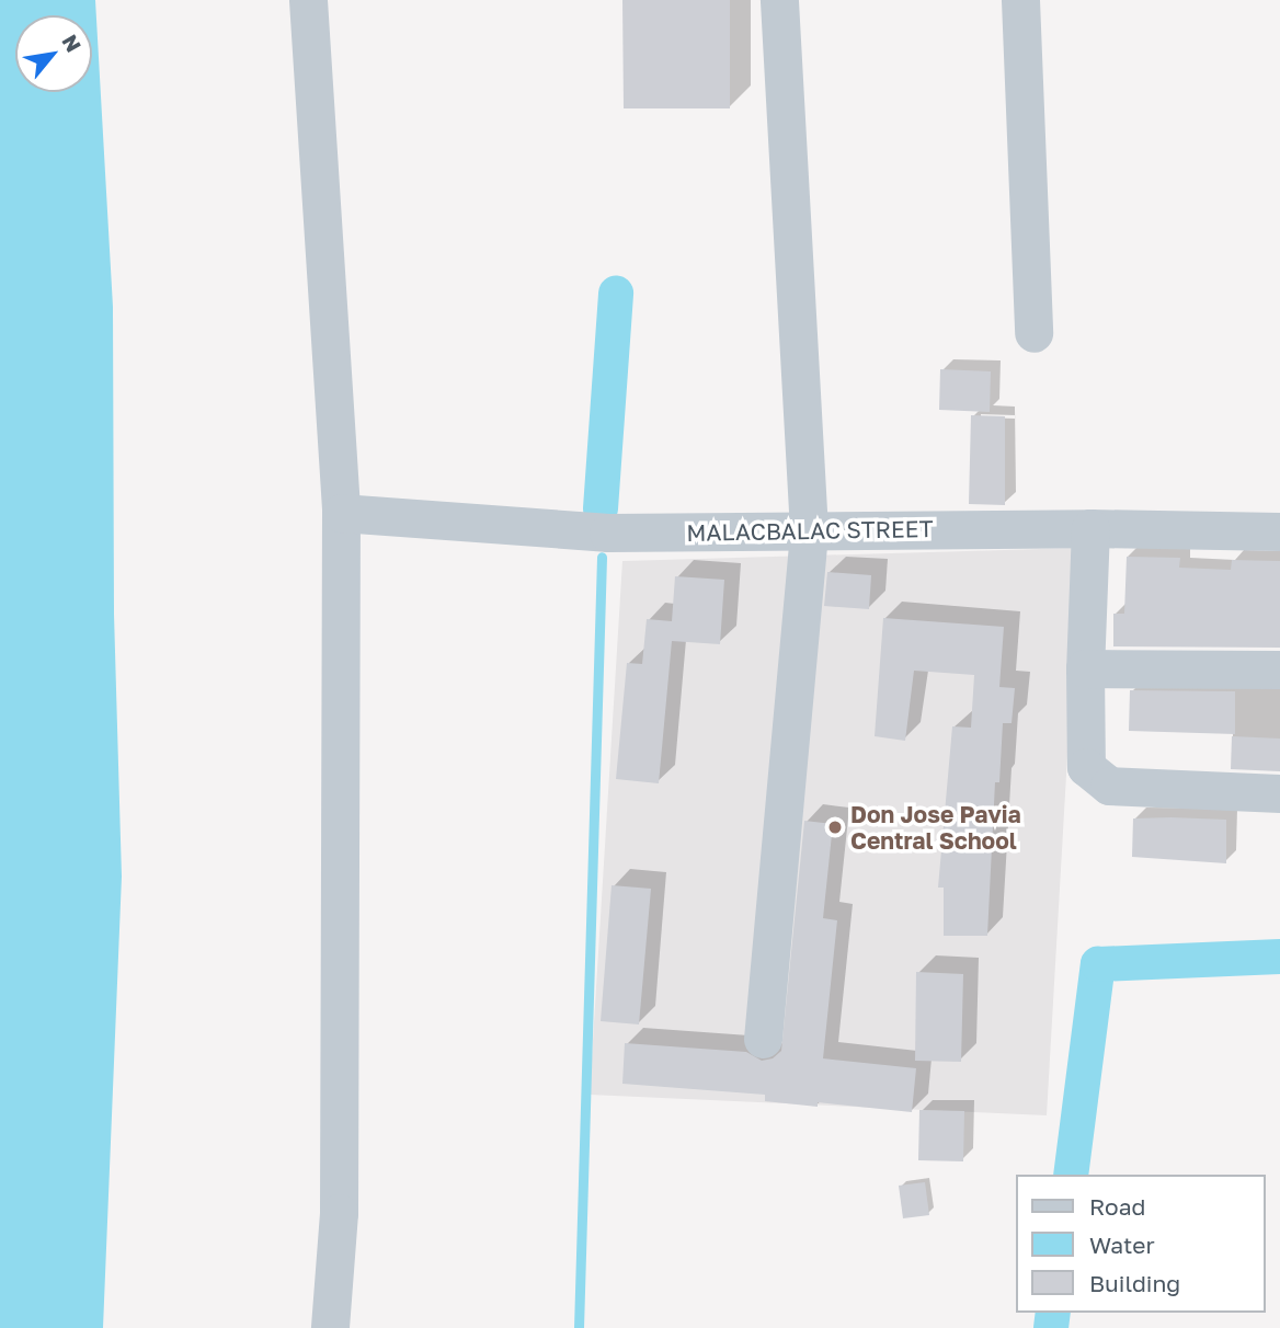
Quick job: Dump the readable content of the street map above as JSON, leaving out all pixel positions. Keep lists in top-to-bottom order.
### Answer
{
  "streets": {
    "street": ["MALACBALAC STREET"]
  },
  "places": ["Don Jose Pavia Central School"],
  "legend": ["Road", "Water", "Building"],
  "north": "top right"
}
